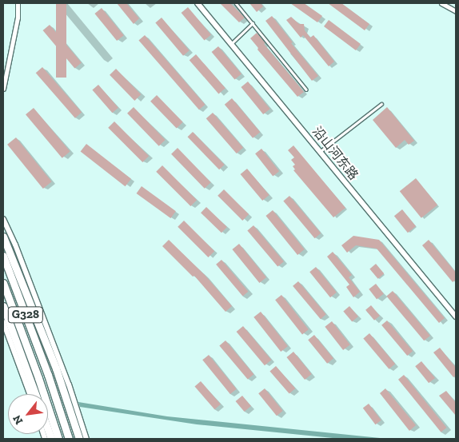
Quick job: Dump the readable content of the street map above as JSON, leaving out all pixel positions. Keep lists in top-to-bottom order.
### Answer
{
  "streets": {
    "highway": ["G328"],
    "street": ["沿山河东路"]
  },
  "north": "bottom left"
}
